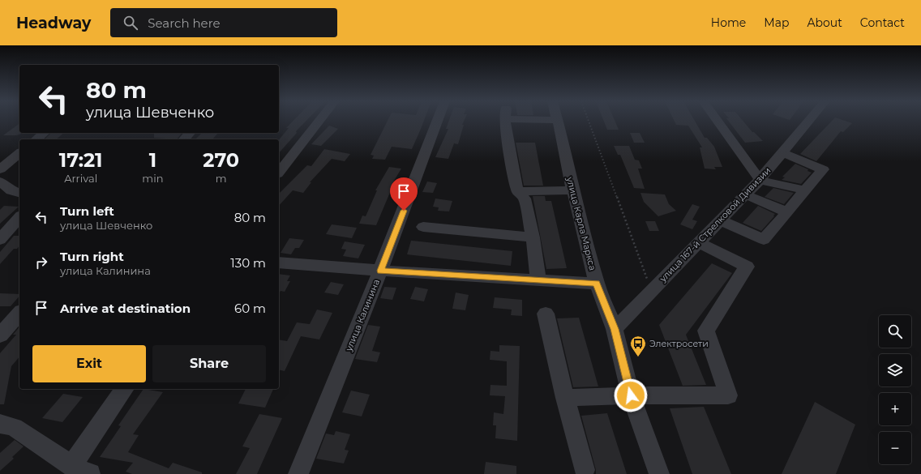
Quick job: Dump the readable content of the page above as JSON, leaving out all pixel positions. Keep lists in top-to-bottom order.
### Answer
{
  "streets": {
    "street": ["улица Карла Маркса", "улица 167-й Стрелковой Дивизии", "улица Калинина"]
  },
  "crossings": [
    ["улица Карла Маркса", "улица 167-й Стрелковой Дивизии"]
  ],
  "places": {
    "bus stop": ["Электросети"]
  },
  "page": {
    "header": "Headway",
    "search": "Search here",
    "nav": [
      "Home",
      "Map",
      "About",
      "Contact"
    ],
    "turn": ["80 m", "улица Шевченко"],
    "eta": [
      "17:21",
      "Arrival",
      "1",
      "min",
      "270",
      "m"
    ],
    "list": [
      {
        "name": "Turn left",
        "note": "улица Шевченко",
        "value": "80 m"
      },
      {
        "name": "Turn right",
        "note": "улица Калинина",
        "value": "130 m"
      },
      {
        "name": "Arrive at destination",
        "value": "60 m"
      }
    ],
    "map_buttons": ["+", "−"],
    "buttons": ["Exit", "Share"]
  }
}
